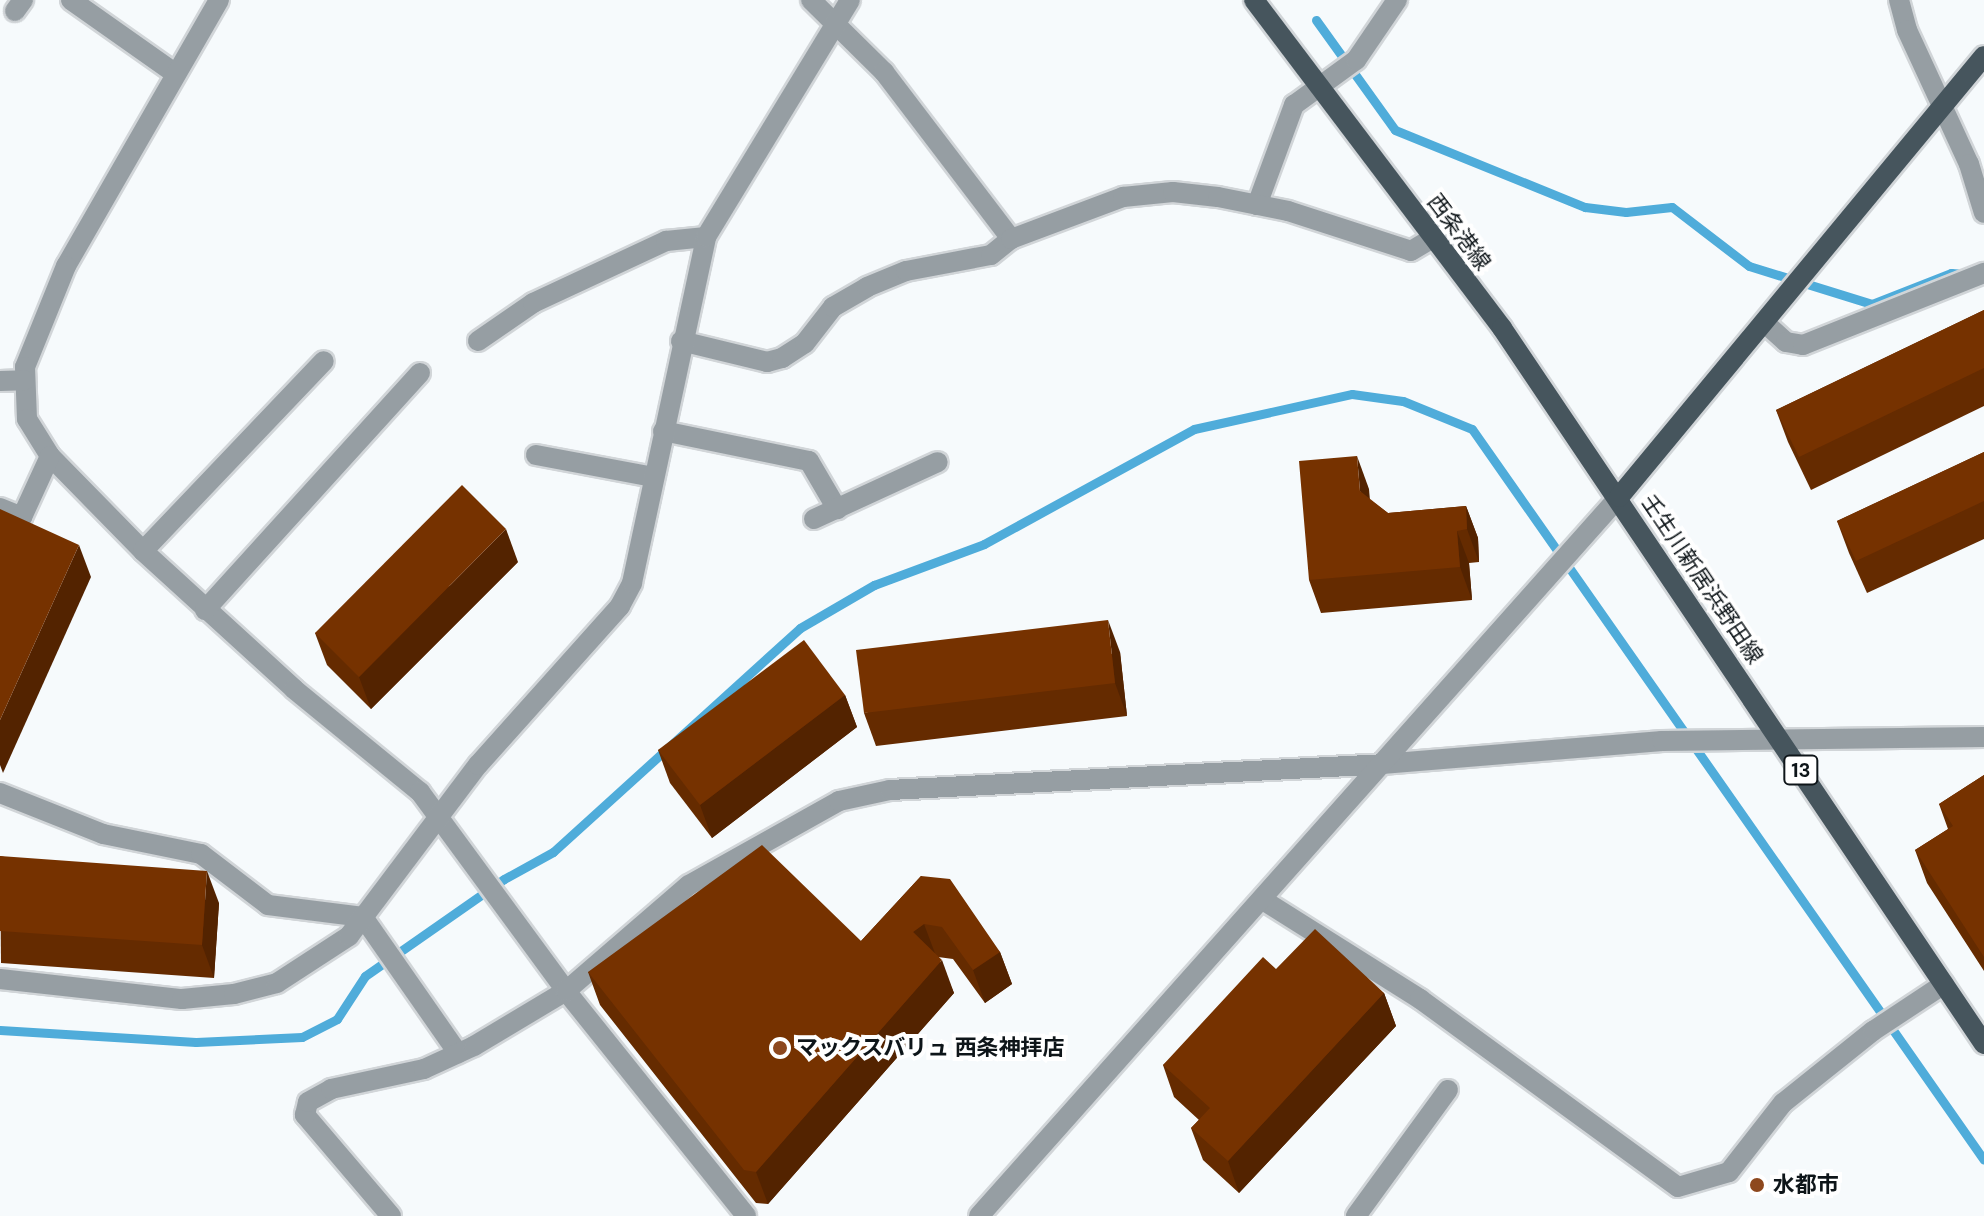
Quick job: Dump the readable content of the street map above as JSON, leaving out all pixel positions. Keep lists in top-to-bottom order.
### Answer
{
  "streets": {
    "main road": ["西条港線", "壬生川新居浜野田線", "13"]
  },
  "crossings": [
    ["西条港線", "壬生川新居浜野田線"]
  ],
  "places": ["マックスバリュ 西条神拝店", "水都市"]
}
